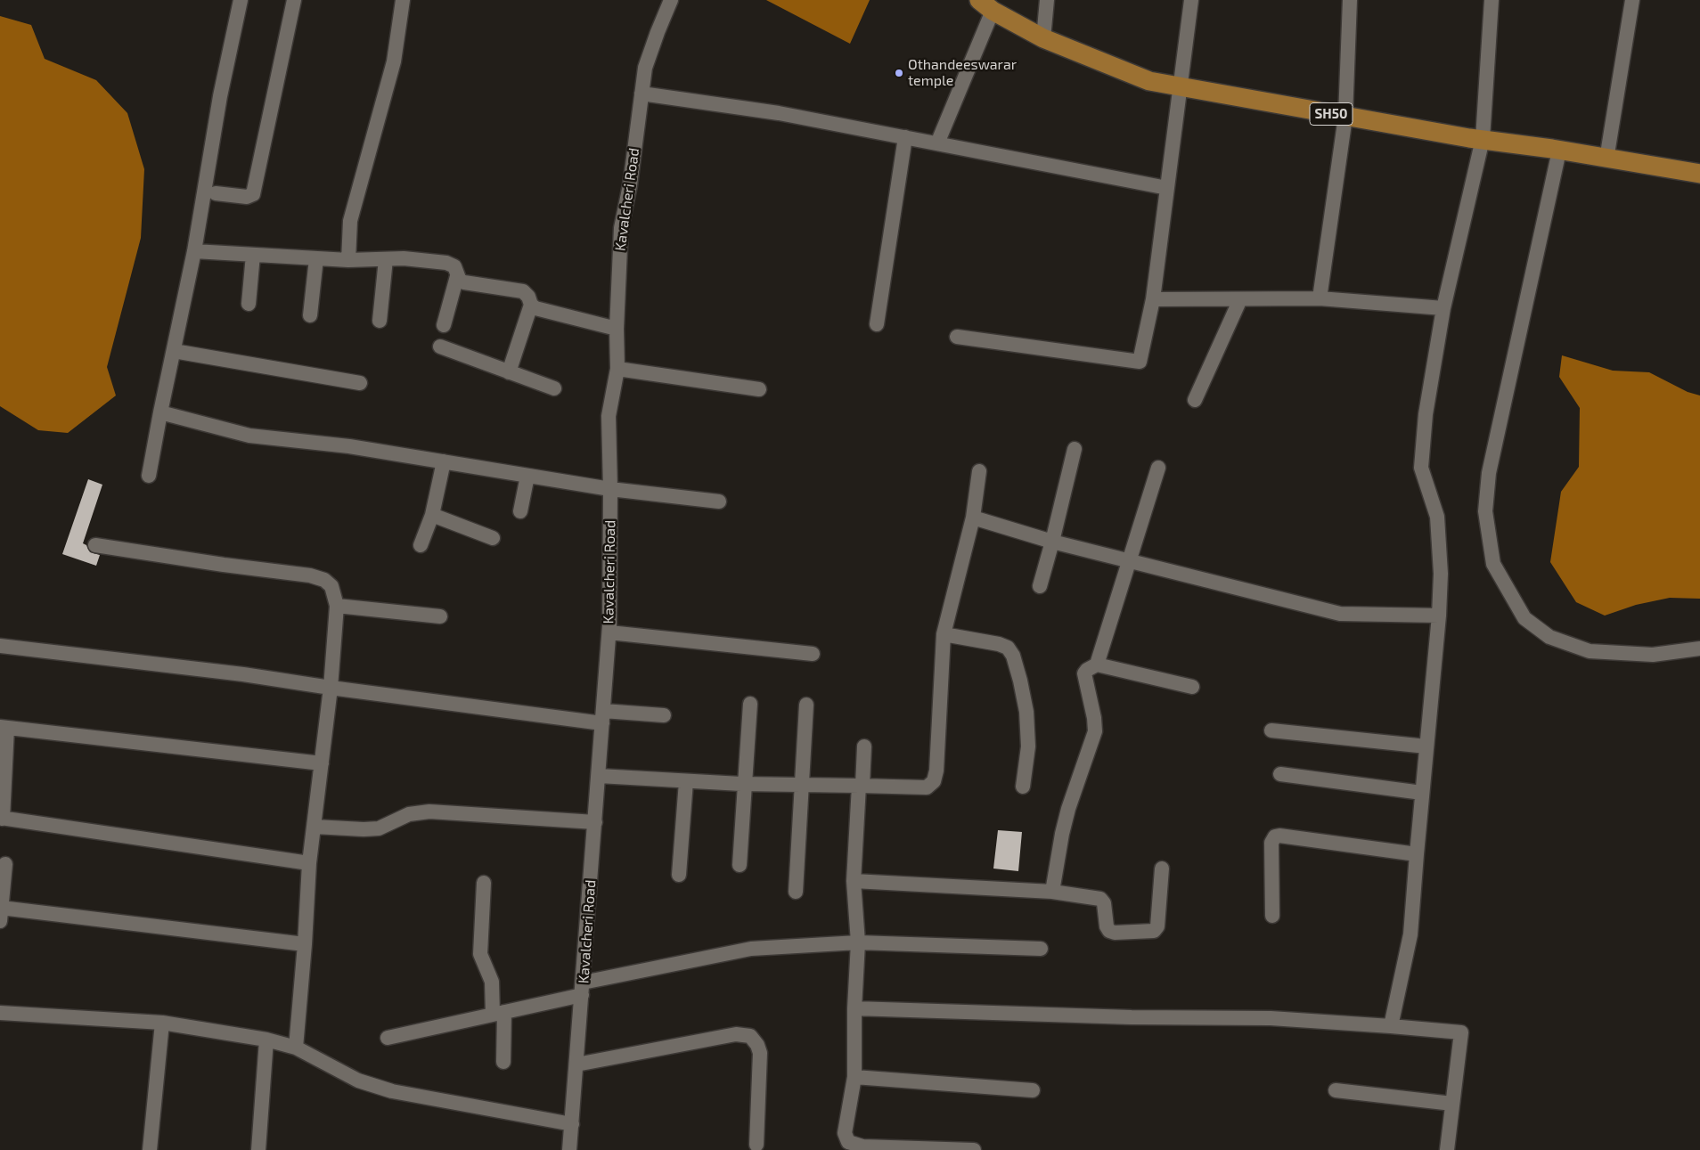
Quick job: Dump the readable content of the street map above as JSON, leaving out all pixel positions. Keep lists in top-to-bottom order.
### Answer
{
  "streets": {
    "main road": ["SH50"],
    "street": ["Kavalcheri Road"]
  },
  "places": ["Othandeeswarar temple"]
}
